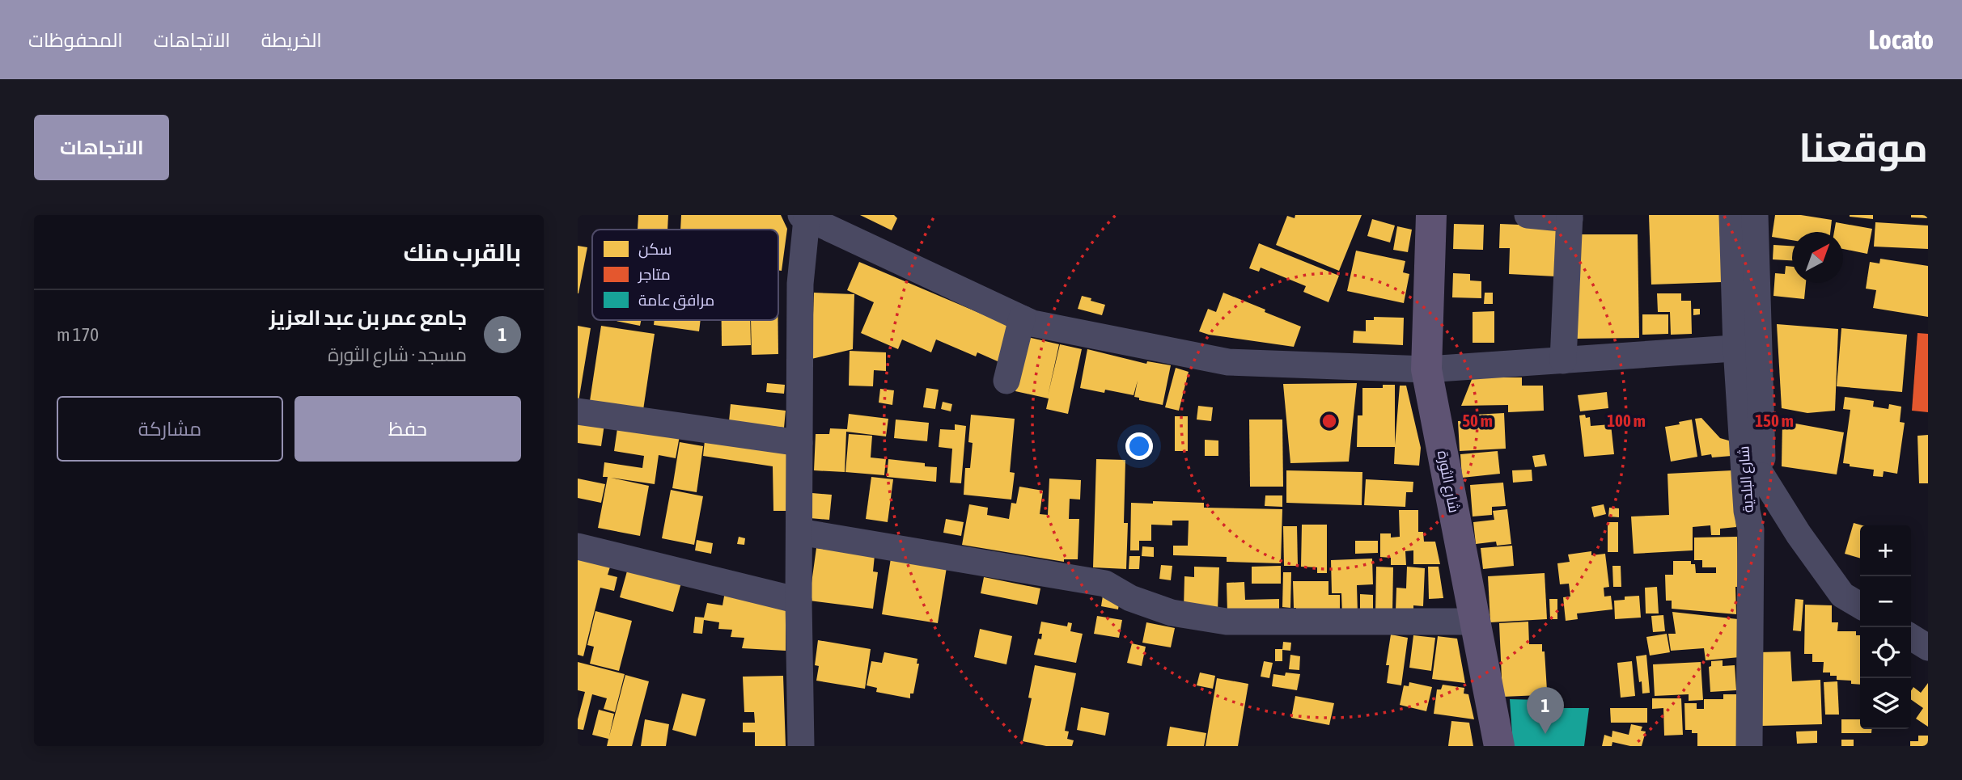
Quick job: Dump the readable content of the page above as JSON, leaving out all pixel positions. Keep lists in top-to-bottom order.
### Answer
{
  "streets": {
    "main road": ["شارع الثورة"],
    "street": ["شارع البلدية"]
  },
  "legend": ["سكن", "متاجر", "مرافق عامة"],
  "north": "top right",
  "page": {
    "header": "Locato",
    "nav": ["الخريطة", "الاتجاهات", "المحفوظات"],
    "title": "موقعنا",
    "buttons": [
      "الاتجاهات",
      ["حفظ", "مشاركة"]
    ],
    "heading": "بالقرب منك",
    "list": [
      {
        "mark": "1",
        "name": "جامع عمر بن عبد العزيز",
        "note": "مسجد · شارع الثورة",
        "value": "170 m"
      }
    ],
    "map_buttons": ["+", "−"],
    "pins": "1"
  },
  "rings": ["50 m", "100 m", "150 m"]
}
